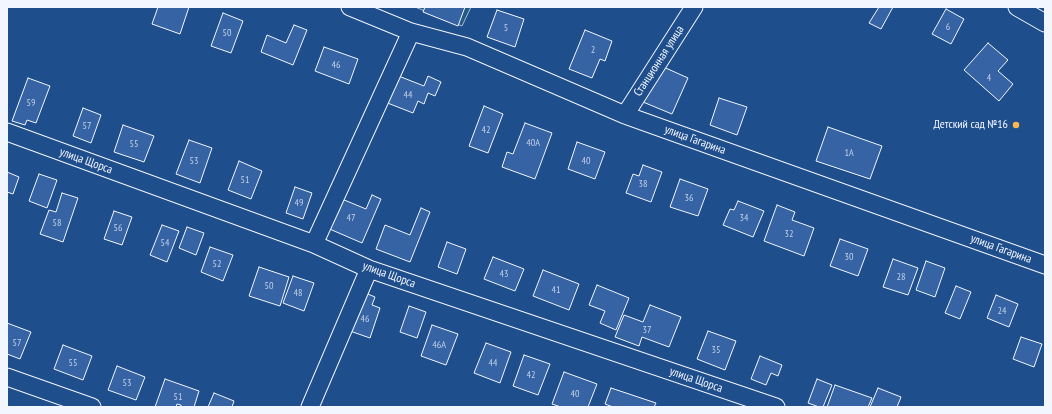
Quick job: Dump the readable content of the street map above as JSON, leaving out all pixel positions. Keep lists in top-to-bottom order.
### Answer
{
  "streets": {
    "street": ["Станционная улица", "улица Гагарина", "улица Щорса"]
  },
  "crossings": [
    ["Станционная улица", "улица Гагарина"]
  ],
  "places": ["Детский сад №16"],
  "house_numbers": [
    "6",
    "5",
    "50",
    "2",
    "46",
    "4",
    "44",
    "59",
    "57",
    "42",
    "40А",
    "55",
    "1А",
    "53",
    "40",
    "51",
    "38",
    "36",
    "49",
    "47",
    "34",
    "58",
    "56",
    "32",
    "54",
    "30",
    "52",
    "43",
    "28",
    "50",
    "41",
    "48",
    "24",
    "46",
    "37",
    "57",
    "46А",
    "35",
    "55",
    "44",
    "42",
    "53",
    "40",
    "51"
  ]
}
